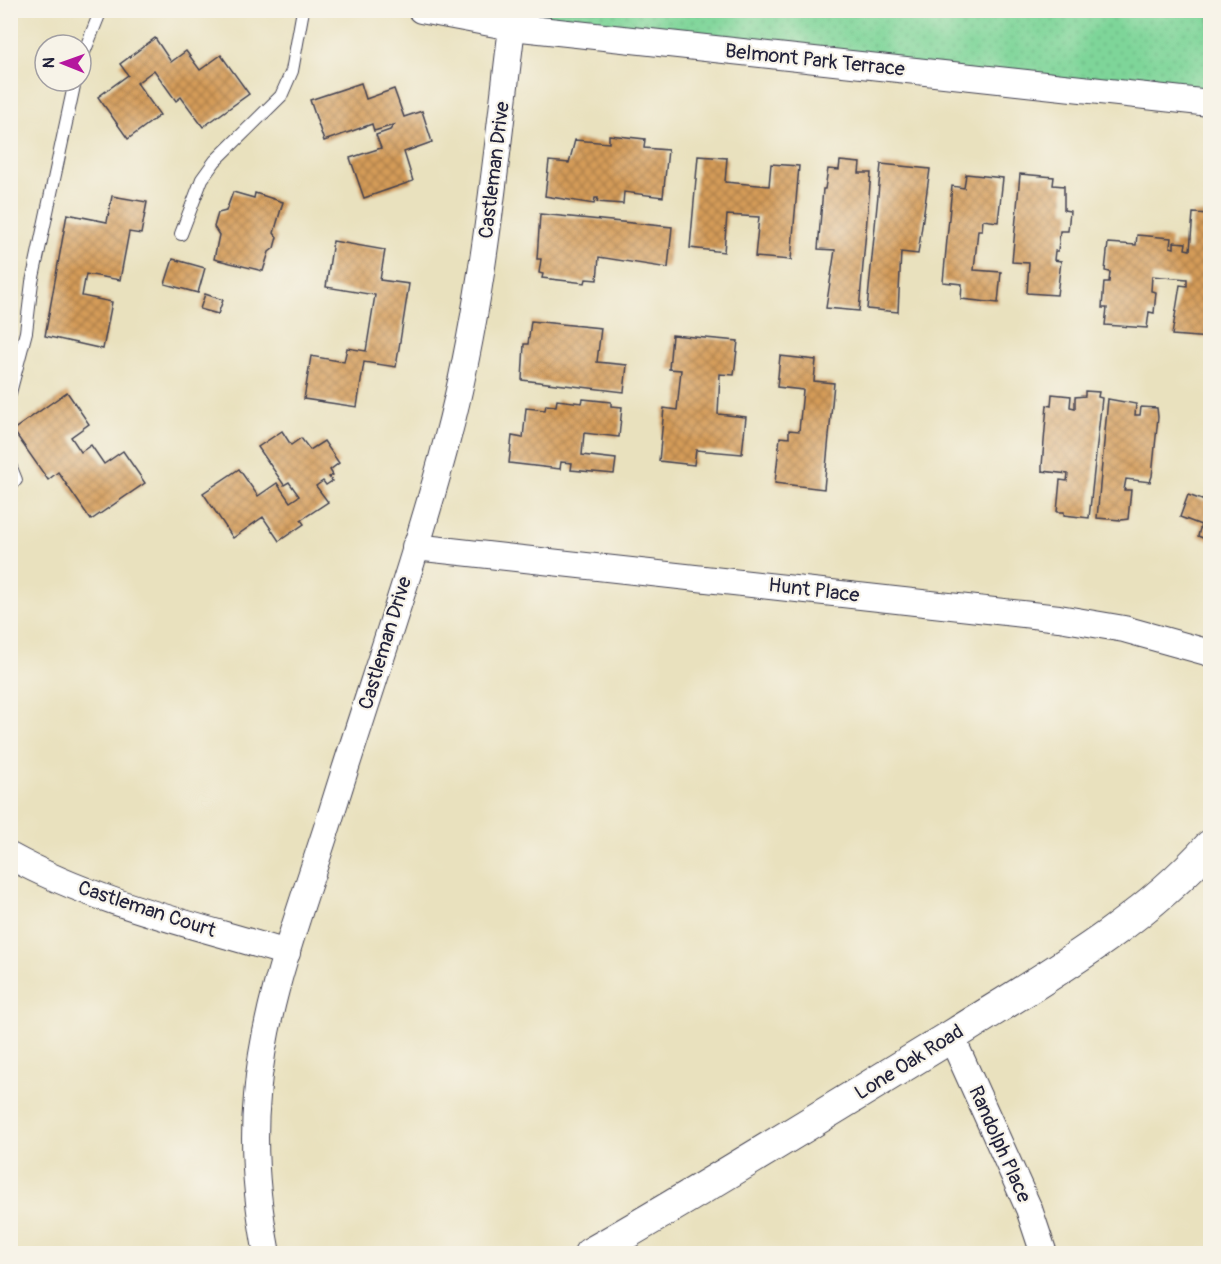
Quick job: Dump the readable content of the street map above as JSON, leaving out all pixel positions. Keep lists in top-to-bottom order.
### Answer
{
  "streets": {
    "street": [
      "Belmont Park Terrace",
      "Castleman Drive",
      "Hunt Place",
      "Castleman Court",
      "Lone Oak Road",
      "Randolph Place"
    ]
  },
  "crossings": [
    ["Belmont Park Terrace", "Castleman Drive"],
    ["Castleman Drive", "Hunt Place"],
    ["Castleman Drive", "Castleman Court"],
    ["Lone Oak Road", "Randolph Place"]
  ],
  "north": "left"
}
